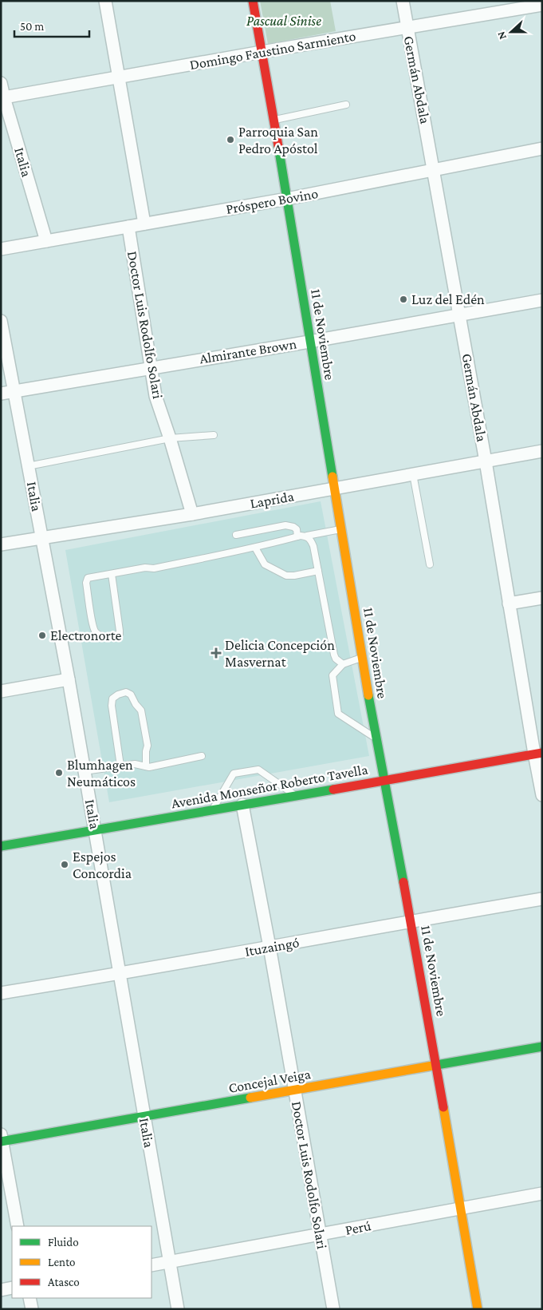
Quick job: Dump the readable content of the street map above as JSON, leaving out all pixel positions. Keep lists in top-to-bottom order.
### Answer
{
  "streets": {
    "street": [
      "Domingo Faustino Sarmiento",
      "Germán Abdala",
      "Italia",
      "Próspero Bovino",
      "Doctor Luis Rodolfo Solari",
      "11 de Noviembre",
      "Almirante Brown",
      "Laprida",
      "Avenida Monseñor Roberto Tavella",
      "Ituzaingó",
      "Concejal Veiga",
      "Perú"
    ]
  },
  "crossings": [
    ["Domingo Faustino Sarmiento", "Germán Abdala"],
    ["Domingo Faustino Sarmiento", "Italia"],
    ["Domingo Faustino Sarmiento", "11 de Noviembre"],
    ["Germán Abdala", "Próspero Bovino"],
    ["Germán Abdala", "Almirante Brown"],
    ["Germán Abdala", "Laprida"],
    ["Germán Abdala", "Avenida Monseñor Roberto Tavella"],
    ["Italia", "Próspero Bovino"],
    ["Italia", "Almirante Brown"],
    ["Italia", "Laprida"],
    ["Italia", "Avenida Monseñor Roberto Tavella"],
    ["Italia", "Ituzaingó"],
    ["Italia", "Concejal Veiga"],
    ["Italia", "Perú"],
    ["Próspero Bovino", "Doctor Luis Rodolfo Solari"],
    ["Próspero Bovino", "11 de Noviembre"],
    ["Doctor Luis Rodolfo Solari", "Almirante Brown"],
    ["Doctor Luis Rodolfo Solari", "Laprida"],
    ["Doctor Luis Rodolfo Solari", "Avenida Monseñor Roberto Tavella"],
    ["Doctor Luis Rodolfo Solari", "Ituzaingó"],
    ["Doctor Luis Rodolfo Solari", "Concejal Veiga"],
    ["Doctor Luis Rodolfo Solari", "Perú"],
    ["11 de Noviembre", "Almirante Brown"],
    ["11 de Noviembre", "Laprida"],
    ["11 de Noviembre", "Avenida Monseñor Roberto Tavella"],
    ["11 de Noviembre", "Ituzaingó"],
    ["11 de Noviembre", "Concejal Veiga"],
    ["11 de Noviembre", "Perú"]
  ],
  "parks": ["Pascual Sinise"],
  "places": {
    "other": [
      "Parroquia San Pedro Apóstol",
      "Luz del Edén",
      "Electronorte",
      "Blumhagen Neumáticos",
      "Espejos Concordia"
    ],
    "health": ["Delicia Concepción Masvernat"]
  },
  "legend": ["Fluido", "Lento", "Atasco"],
  "scale_bar": "50 m",
  "north": "left"
}
